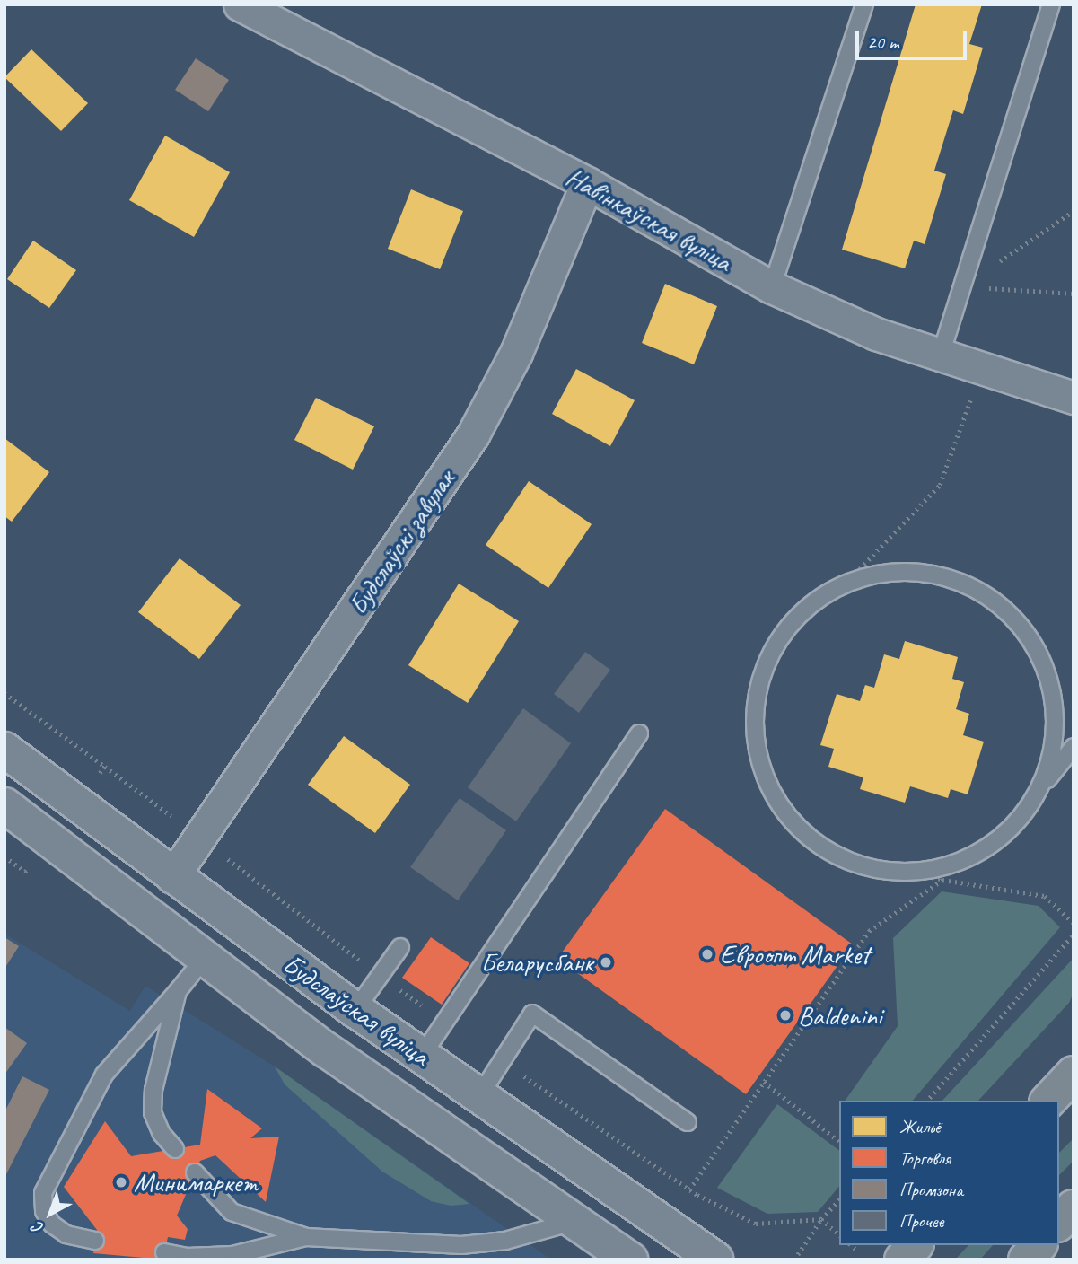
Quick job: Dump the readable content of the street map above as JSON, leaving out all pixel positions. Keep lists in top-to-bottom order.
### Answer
{
  "streets": {
    "main road": ["Будслаўская вуліца"],
    "street": ["Навінкаўская вуліца", "Будслаўскі завулак"]
  },
  "crossings": [
    ["Навінкаўская вуліца", "Будслаўскі завулак"],
    ["Будслаўскі завулак", "Будслаўская вуліца"]
  ],
  "places": [
    "Евроопт Market",
    "Беларусбанк",
    "Baldenini",
    "Минимаркет"
  ],
  "legend": [
    "Жильё",
    "Торговля",
    "Промзона",
    "Прочее"
  ],
  "scale_bar": "20 m",
  "north": "bottom left"
}
